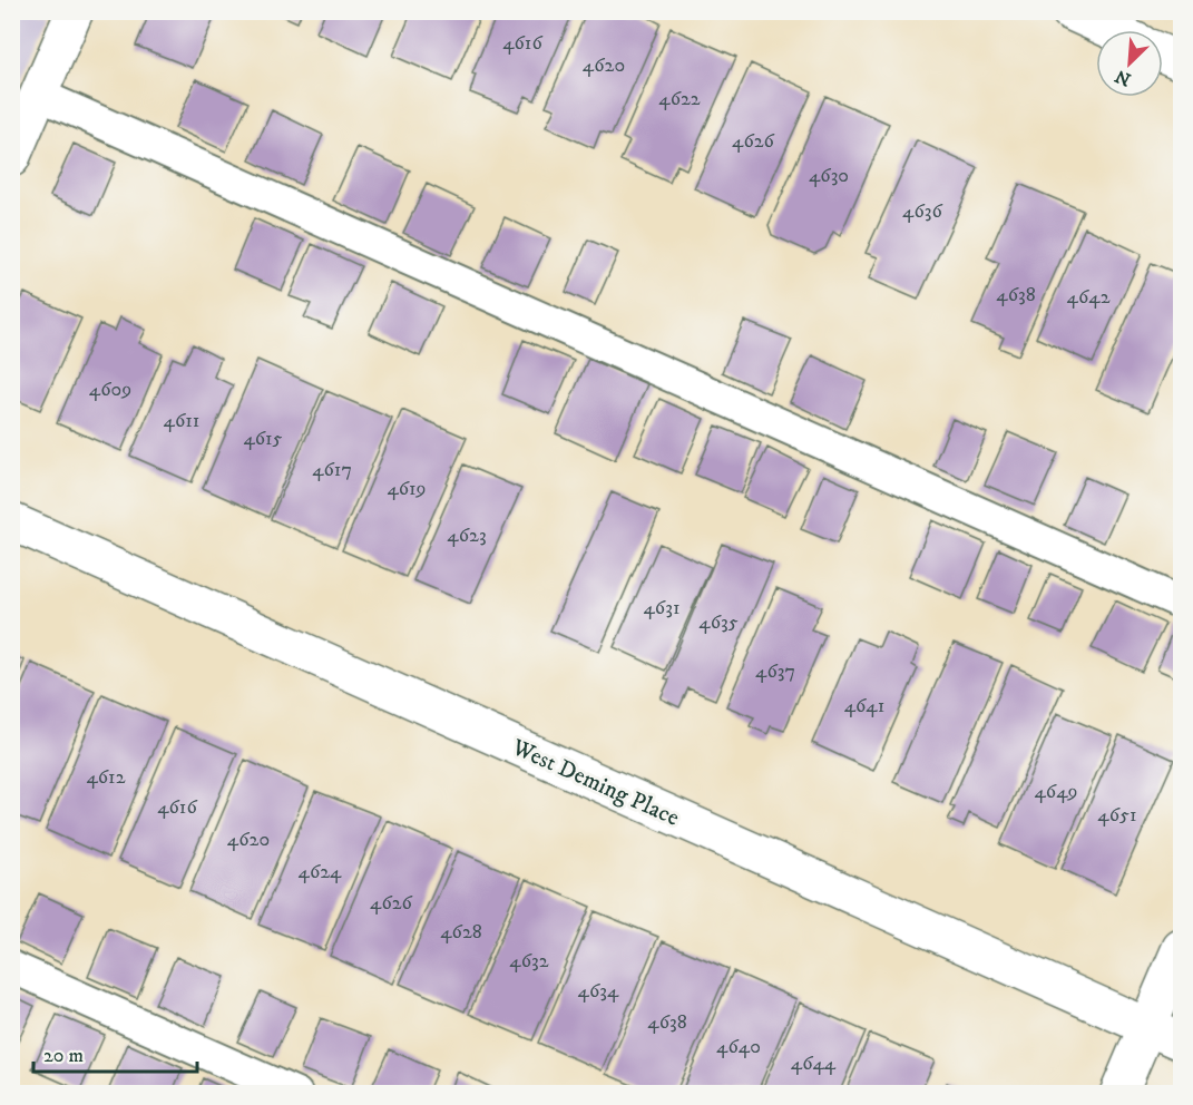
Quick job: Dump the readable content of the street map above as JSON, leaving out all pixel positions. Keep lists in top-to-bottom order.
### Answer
{
  "streets": {
    "street": ["West Deming Place"]
  },
  "house_numbers": [
    "4616",
    "4620",
    "4622",
    "4626",
    "4630",
    "4636",
    "4638",
    "4642",
    "4609",
    "4611",
    "4615",
    "4617",
    "4619",
    "4623",
    "4631",
    "4635",
    "4637",
    "4641",
    "4612",
    "4649",
    "4616",
    "4651",
    "4620",
    "4624",
    "4626",
    "4628",
    "4632",
    "4634",
    "4638",
    "4640",
    "4644"
  ],
  "scale_bar": "20 m",
  "north": "bottom left"
}
